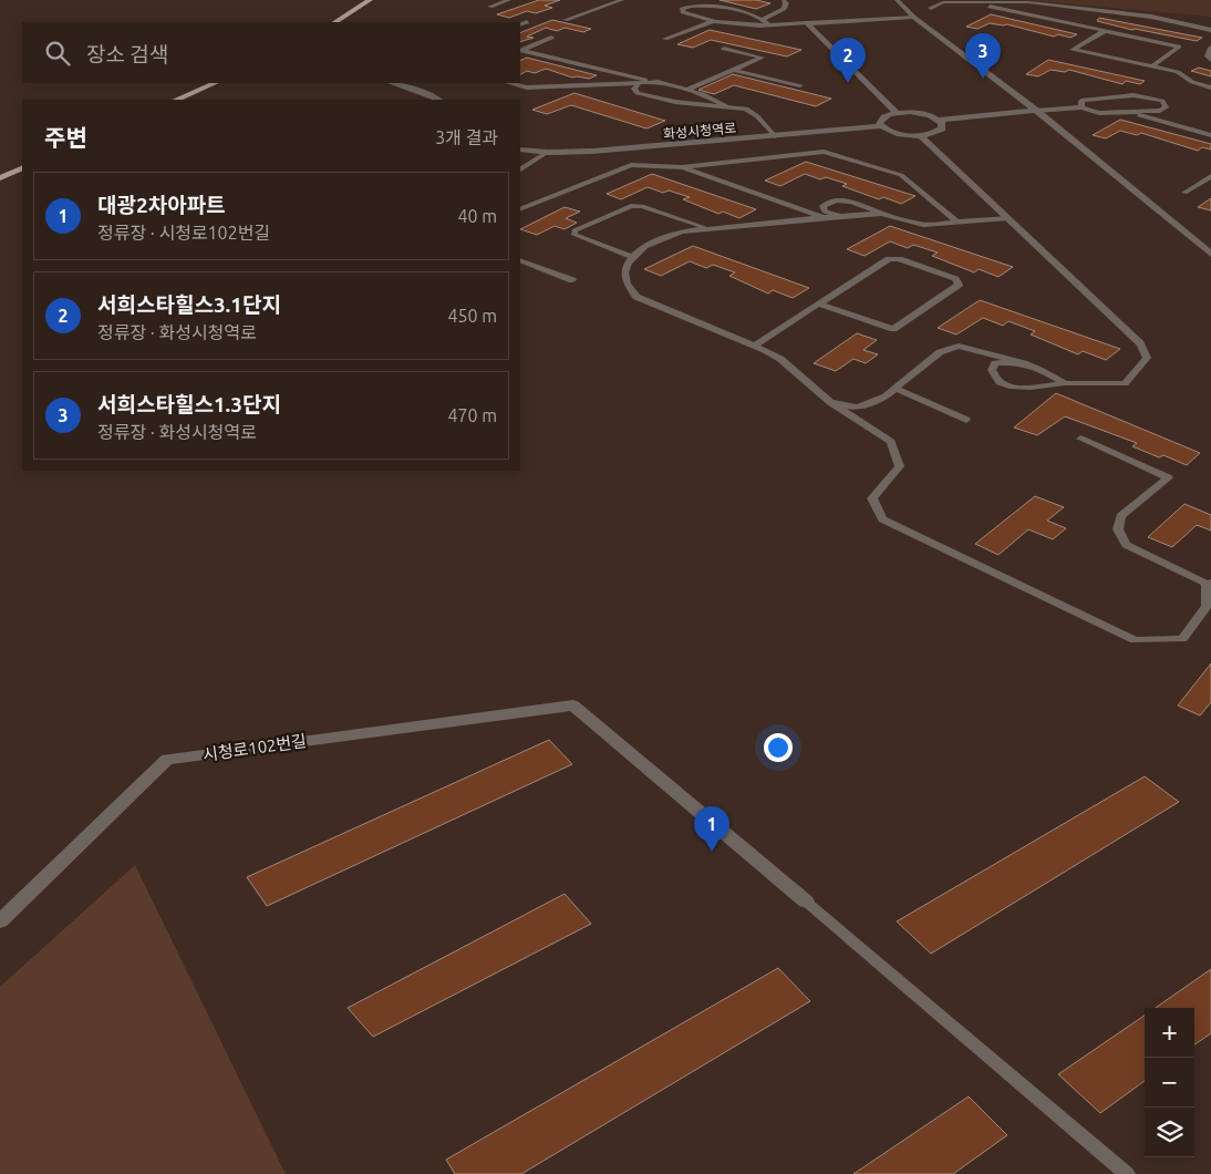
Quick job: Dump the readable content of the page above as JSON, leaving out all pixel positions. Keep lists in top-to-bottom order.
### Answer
{
  "streets": {
    "street": ["화성시청역로", "시청로102번길"]
  },
  "page": {
    "search": "장소 검색",
    "pins": ["3", "2", "1"],
    "heading": ["주변", "3개 결과"],
    "list": [
      {
        "mark": "1",
        "name": "대광2차아파트",
        "note": "정류장 · 시청로102번길",
        "value": "40 m"
      },
      {
        "mark": "2",
        "name": "서희스타힐스3.1단지",
        "note": "정류장 · 화성시청역로",
        "value": "450 m"
      },
      {
        "mark": "3",
        "name": "서희스타힐스1.3단지",
        "note": "정류장 · 화성시청역로",
        "value": "470 m"
      }
    ],
    "map_buttons": ["+", "−"]
  }
}
